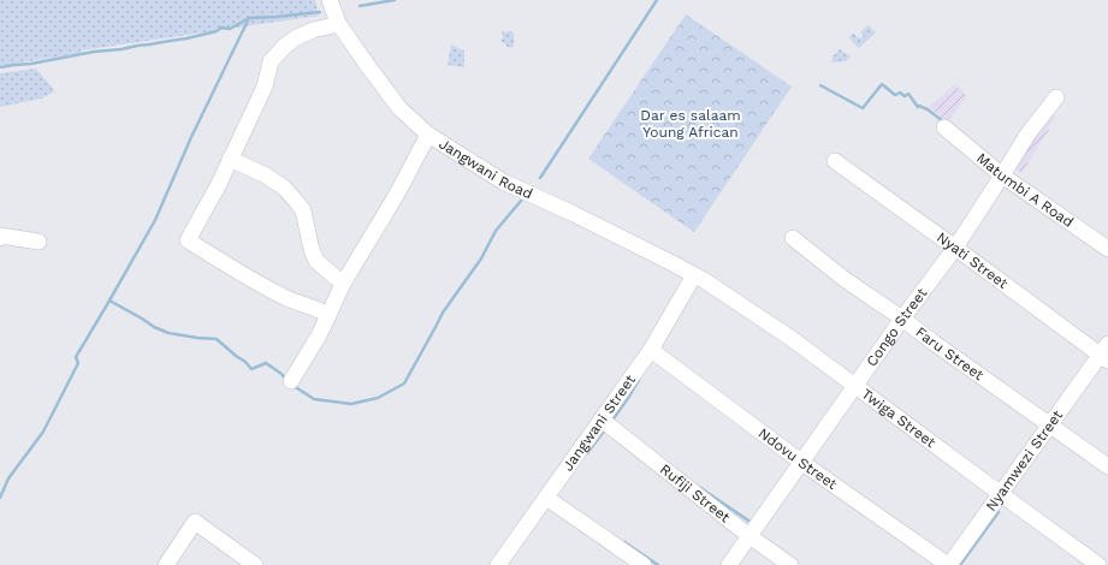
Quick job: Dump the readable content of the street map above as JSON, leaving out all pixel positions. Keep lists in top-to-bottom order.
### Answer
{
  "streets": {
    "street": [
      "Jangwani Road",
      "Matumbi A Road",
      "Nyati Street",
      "Congo Street",
      "Faru Street",
      "Twiga Street",
      "Jangwani Street",
      "Ndovu Street",
      "Nyamwezi Street",
      "Rufiji Street"
    ]
  },
  "crossings": [
    ["Jangwani Road", "Twiga Street"],
    ["Jangwani Road", "Jangwani Street"],
    ["Matumbi A Road", "Congo Street"],
    ["Nyati Street", "Congo Street"],
    ["Nyati Street", "Nyamwezi Street"],
    ["Congo Street", "Faru Street"],
    ["Congo Street", "Twiga Street"],
    ["Congo Street", "Ndovu Street"],
    ["Congo Street", "Rufiji Street"],
    ["Faru Street", "Nyamwezi Street"],
    ["Twiga Street", "Jangwani Street"],
    ["Twiga Street", "Nyamwezi Street"],
    ["Jangwani Street", "Ndovu Street"],
    ["Jangwani Street", "Rufiji Street"],
    ["Ndovu Street", "Nyamwezi Street"]
  ],
  "parks": ["Dar es salaam Young African"]
}
